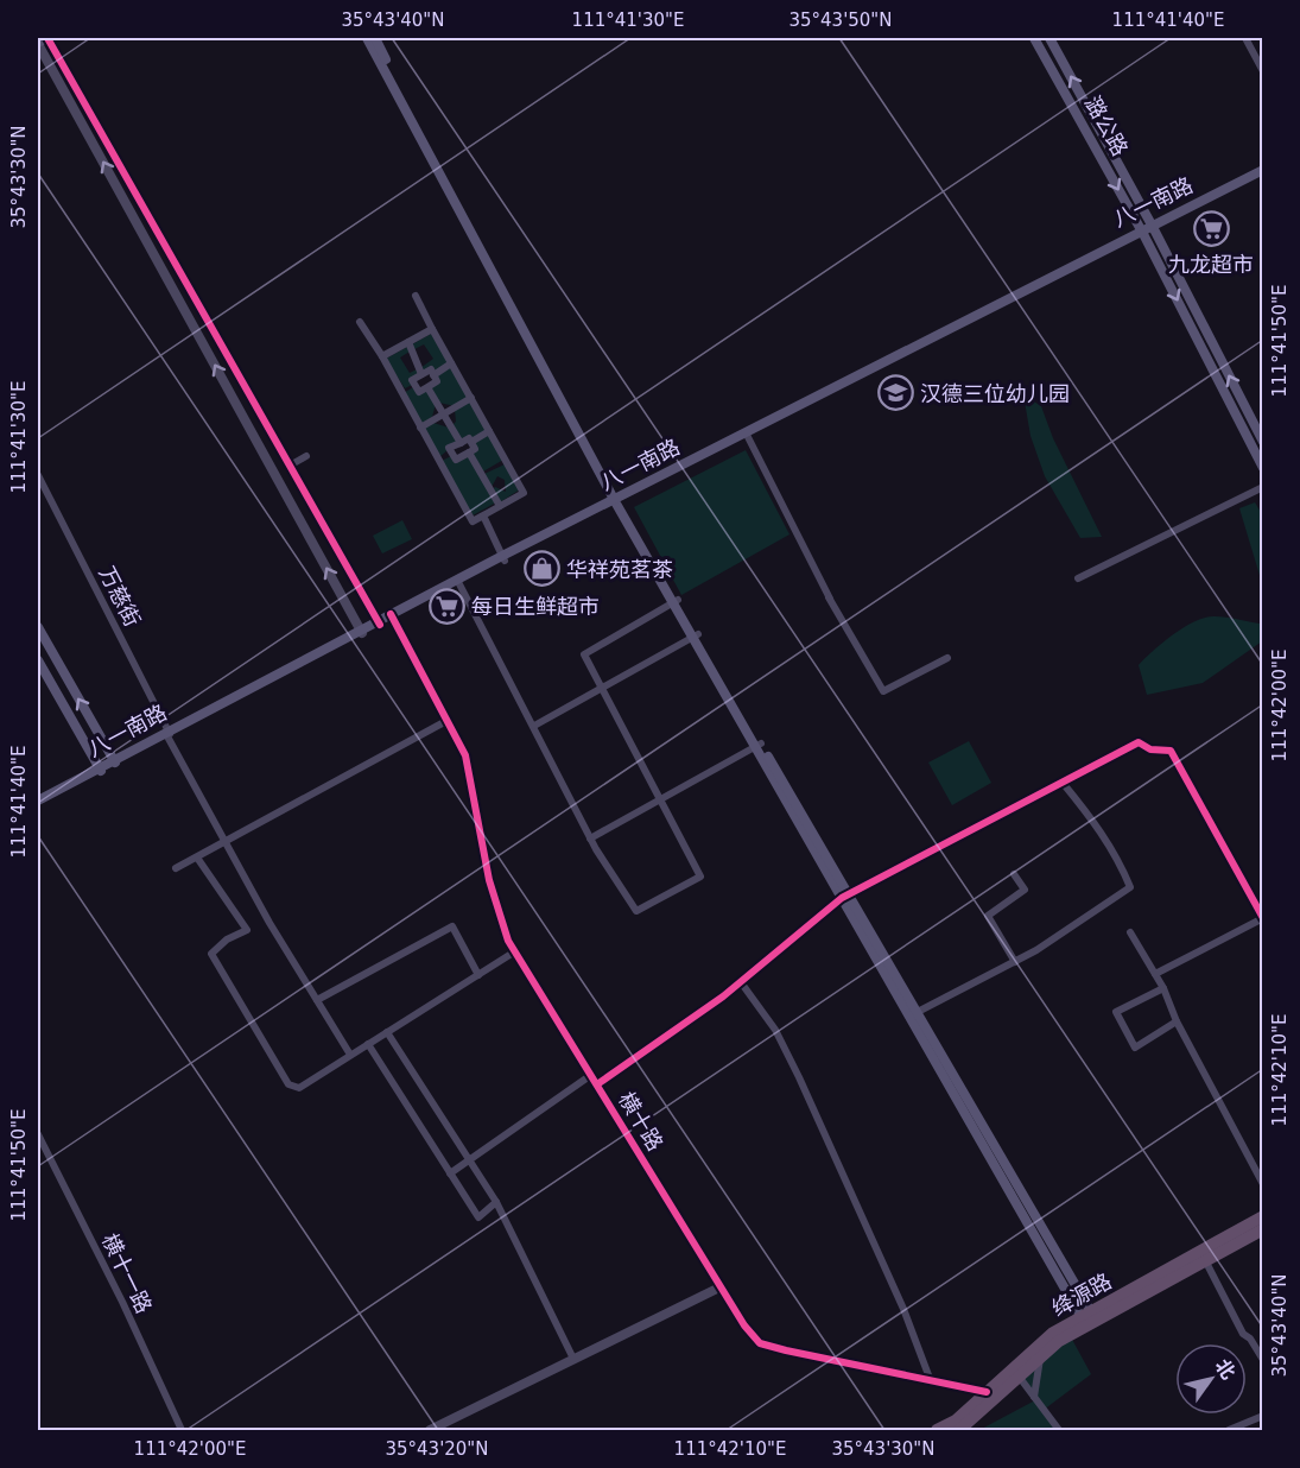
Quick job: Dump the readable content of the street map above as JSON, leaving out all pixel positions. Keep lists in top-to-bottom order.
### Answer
{
  "streets": {
    "highway": ["绛源路"],
    "main road": ["潞公路", "八一南路"],
    "street": ["万慈街", "横十路", "横十一路"]
  },
  "crossings": [
    ["潞公路", "八一南路"],
    ["八一南路", "万慈街"],
    ["八一南路", "横十路"],
    ["横十路", "绛源路"]
  ],
  "places": {
    "supermarket": ["九龙超市", "每日生鲜超市"],
    "school or university": ["汉德三位幼儿园"],
    "shop": ["华祥苑茗茶"]
  },
  "north": "top right",
  "coordinates": [
    "35°43'40\"N",
    "111°41'30\"E",
    "35°43'50\"N",
    "111°41'40\"E",
    "35°43'30\"N",
    "111°41'50\"E",
    "111°42'00\"E",
    "111°42'10\"E",
    "35°43'20\"N"
  ]
}
